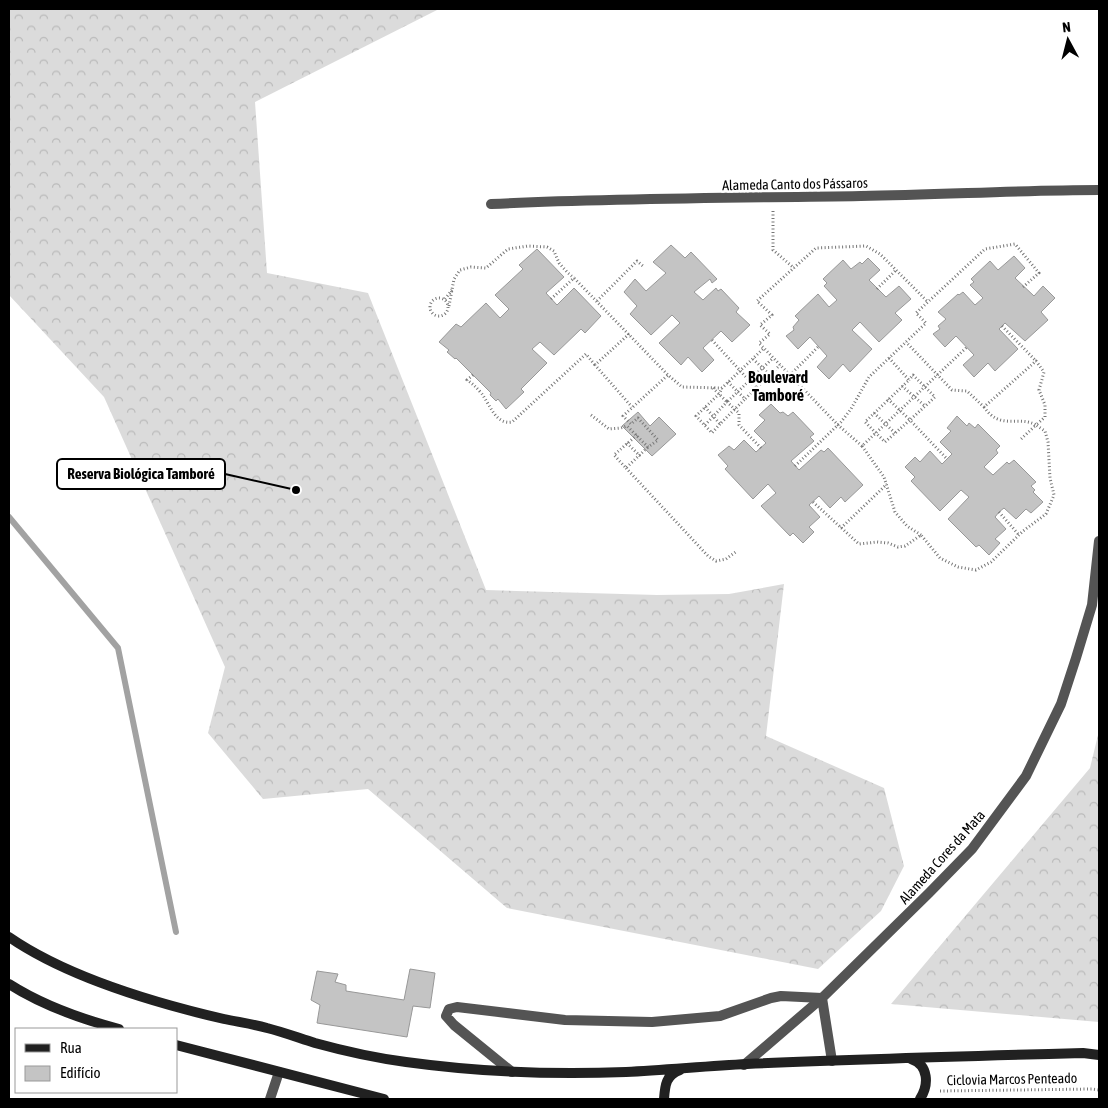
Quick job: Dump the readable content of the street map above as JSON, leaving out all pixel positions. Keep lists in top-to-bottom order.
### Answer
{
  "streets": {
    "street": ["Alameda Canto dos Pássaros", "Alameda Cores da Mata"],
    "path": ["Ciclovia Marcos Penteado"]
  },
  "districts": ["Boulevard Tamboré"],
  "places": ["Reserva Biológica Tamboré"],
  "legend": ["Rua", "Edifício"],
  "north": "top"
}
